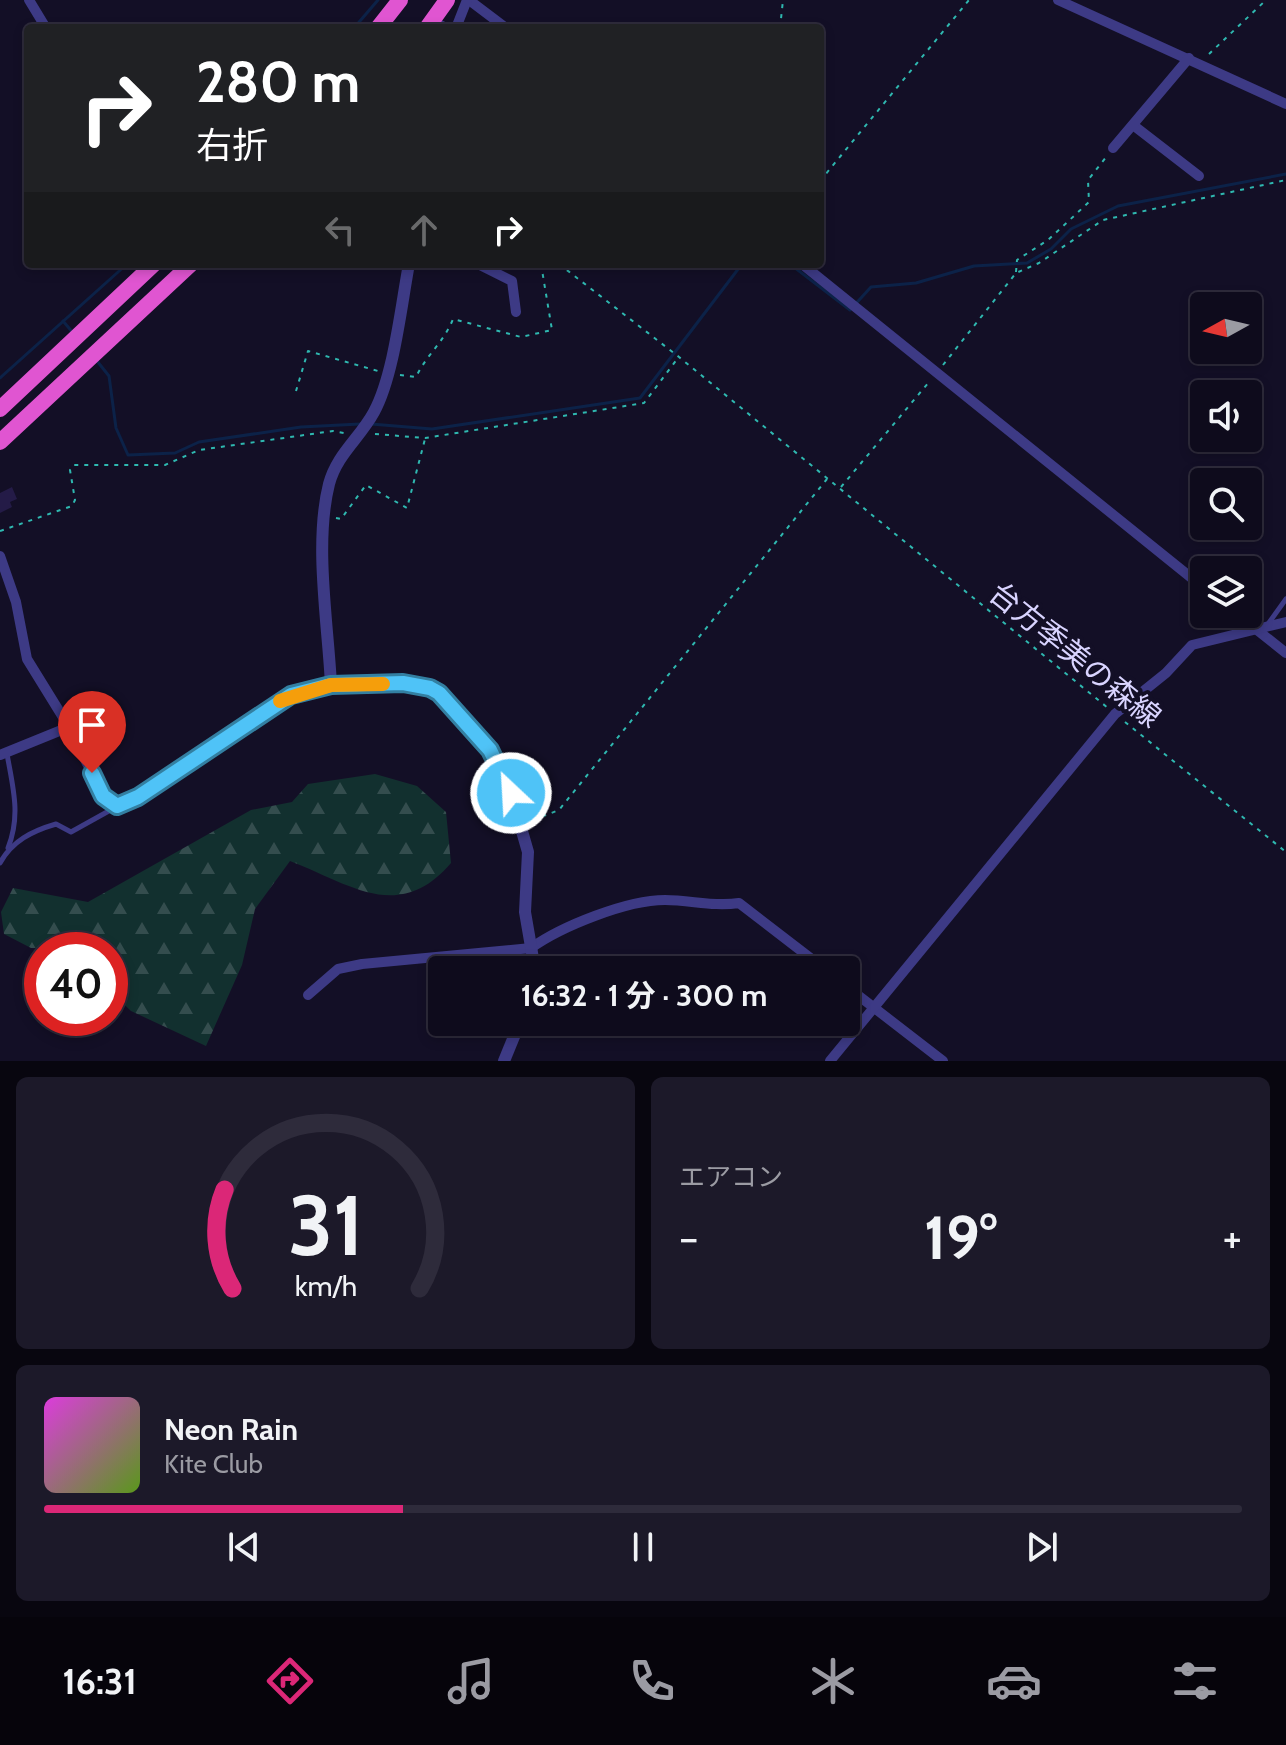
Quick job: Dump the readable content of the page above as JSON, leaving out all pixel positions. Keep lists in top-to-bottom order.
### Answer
{
  "streets": {
    "path": ["台方季美の森線"]
  },
  "north": "left",
  "page": {
    "turn": ["280 m", "右折"],
    "limit": "40",
    "trip": "16:32 · 1 分 · 300 m",
    "tile": "エアコン",
    "heat": ["−", "19°", "+"],
    "song": ["Neon Rain", "Kite Club"],
    "tabs": "16:31",
    "gauge": ["31", "km/h"]
  }
}
